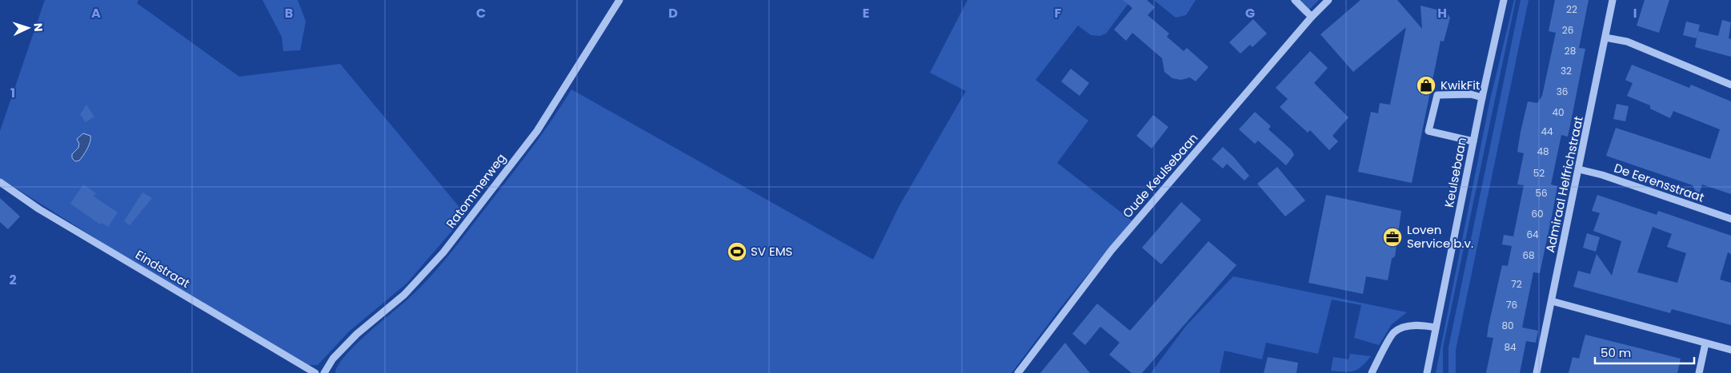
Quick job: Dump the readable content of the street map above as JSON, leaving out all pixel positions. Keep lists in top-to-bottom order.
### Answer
{
  "streets": {
    "street": [
      "Keulsebaan",
      "Oude Keulsebaan",
      "De Eerensstraat",
      "Admiraal Helfrichstraat",
      "Ratommerweg",
      "Eindstraat"
    ]
  },
  "crossings": [
    ["De Eerensstraat", "Admiraal Helfrichstraat"]
  ],
  "places": {
    "shop": ["KwikFit"],
    "office": ["Loven Service b.v."],
    "sports": ["SV EMS"]
  },
  "house_numbers": [
    "22",
    "26",
    "28",
    "32",
    "36",
    "40",
    "44",
    "48",
    "52",
    "56",
    "60",
    "64",
    "68",
    "72",
    "76",
    "80",
    "84"
  ],
  "scale_bar": "50 m",
  "north": "right",
  "grid": {
    "columns": [
      "A",
      "B",
      "C",
      "D",
      "E",
      "F",
      "G",
      "H",
      "I"
    ],
    "rows": ["1", "2"]
  }
}
